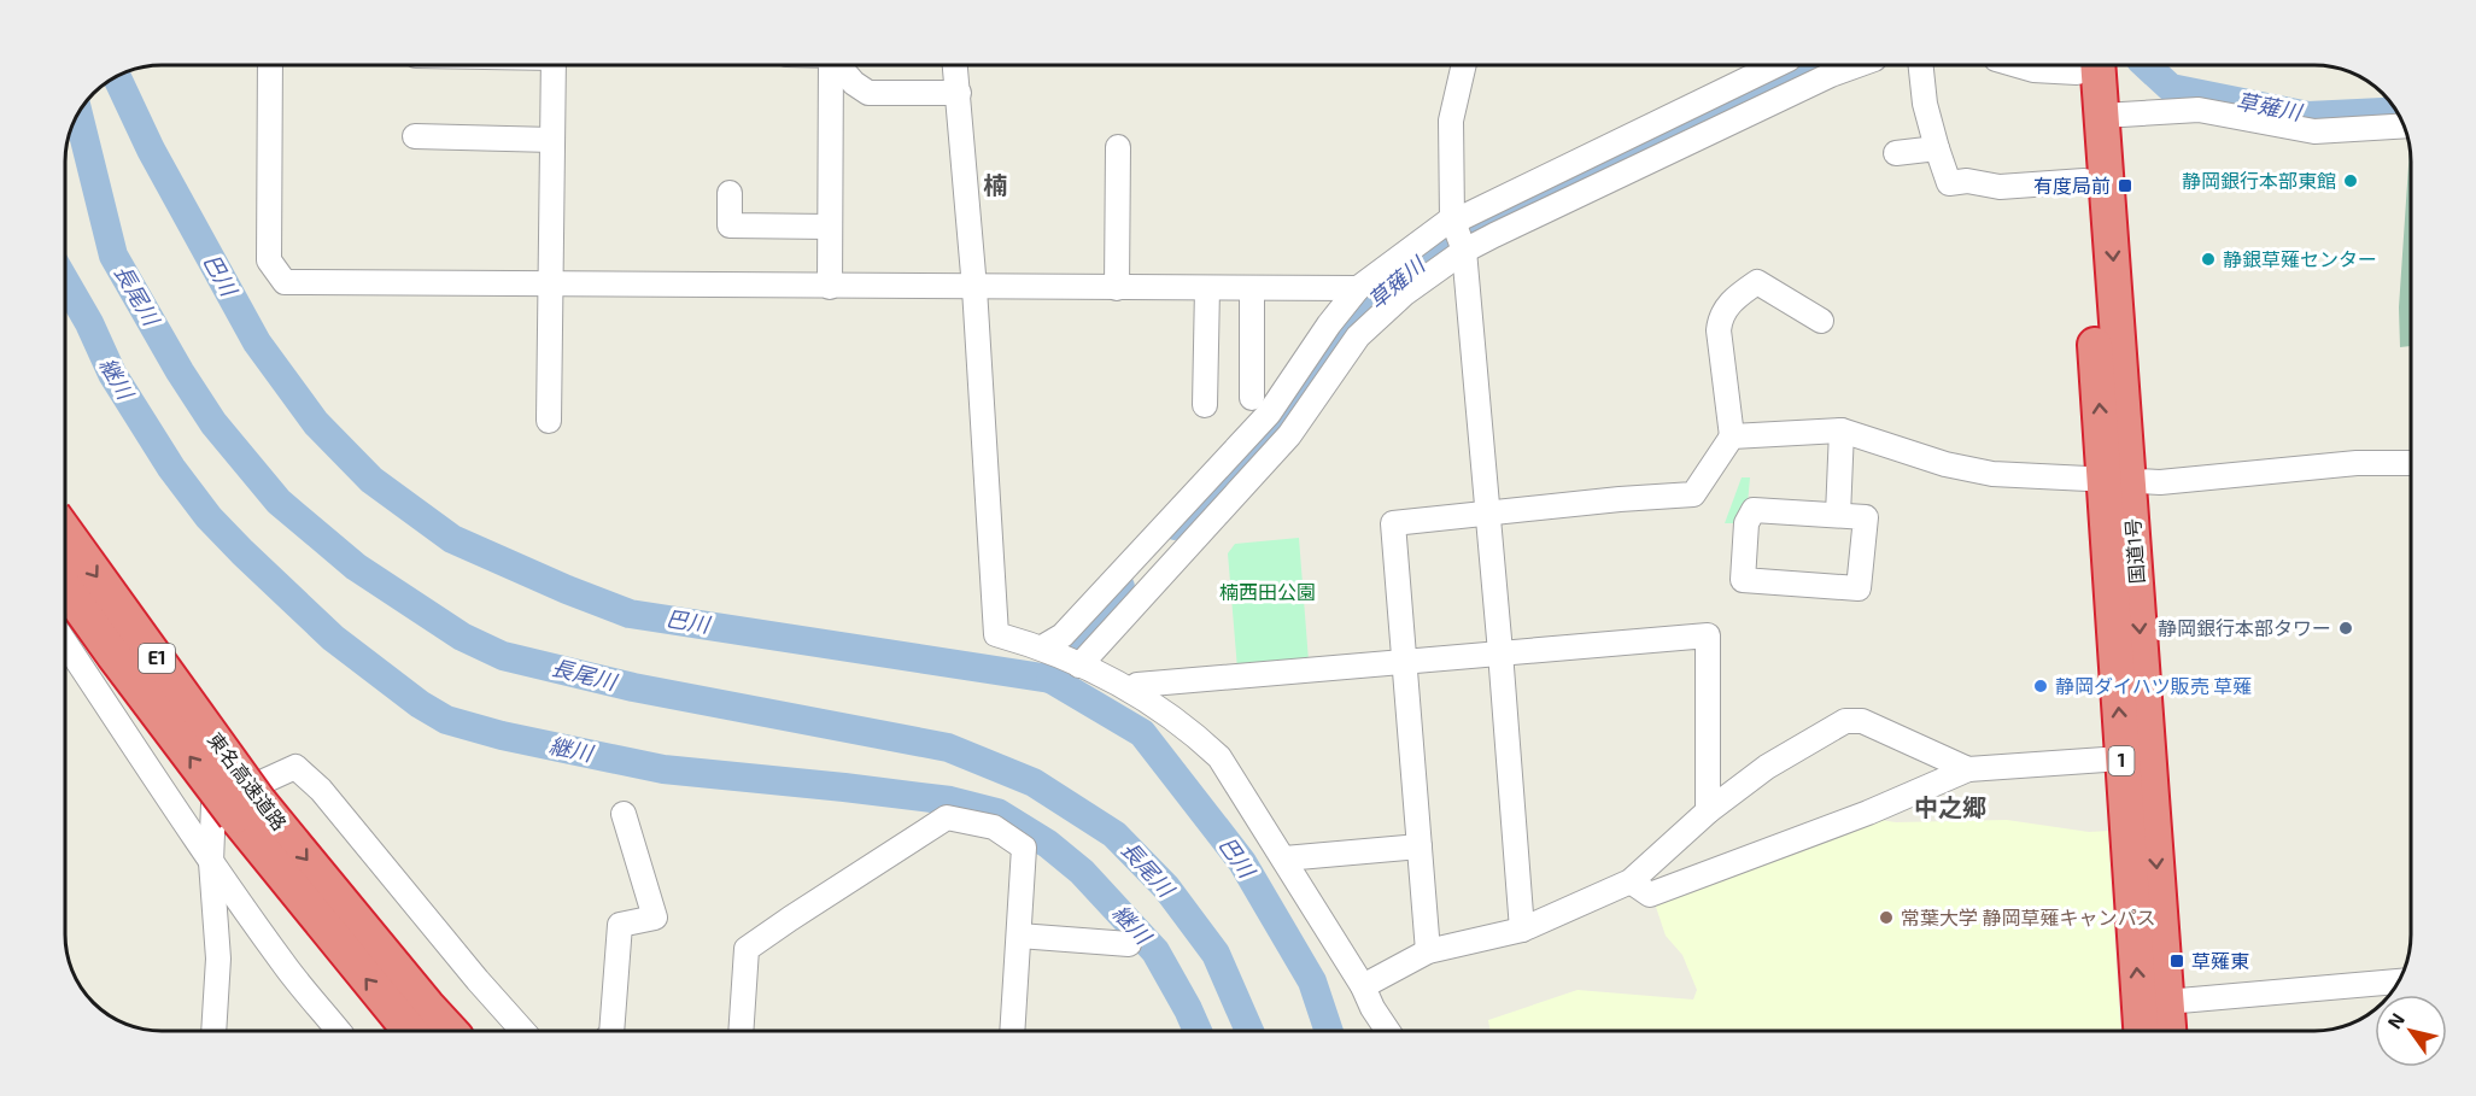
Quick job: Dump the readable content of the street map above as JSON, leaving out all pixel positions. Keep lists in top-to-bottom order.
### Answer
{
  "streets": {
    "highway": [
      "国道1号",
      "E1",
      "1",
      "東名高速道路"
    ]
  },
  "districts": ["楠", "中之郷"],
  "water": [
    "草薙川",
    "巴川",
    "長尾川",
    "継川"
  ],
  "parks": ["楠西田公園"],
  "places": {
    "other": [
      "静岡銀行本部東館",
      "静銀草薙センター",
      "静岡銀行本部タワー",
      "静岡ダイハツ販売 草薙",
      "常葉大学 静岡草薙キャンパス"
    ],
    "transit": ["有度局前", "草薙東"]
  },
  "north": "top left"
}
